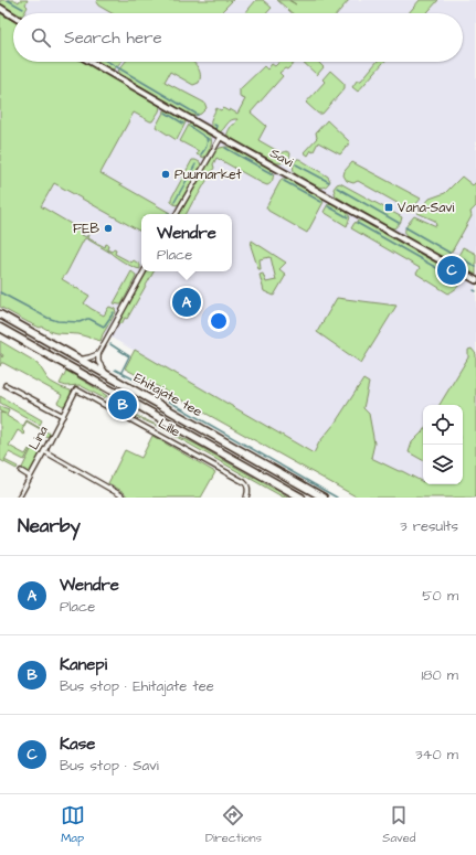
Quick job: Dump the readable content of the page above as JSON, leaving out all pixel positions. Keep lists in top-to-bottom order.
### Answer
{
  "streets": {
    "highway": ["Ehitajate tee"],
    "street": ["Savi", "Lille", "Lina"]
  },
  "crossings": [
    ["Lille", "Lina"]
  ],
  "places": {
    "other": ["Puumarket", "FEB"],
    "transit": ["Vana-Savi"]
  },
  "page": {
    "search": "Search here",
    "popup": ["Wendre", "Place"],
    "pins": ["C", "A", "B"],
    "heading": ["Nearby", "3 results"],
    "list": [
      {
        "mark": "A",
        "name": "Wendre",
        "note": "Place",
        "value": "50 m"
      },
      {
        "mark": "B",
        "name": "Kanepi",
        "note": "Bus stop · Ehitajate tee",
        "value": "180 m"
      },
      {
        "mark": "C",
        "name": "Kase",
        "note": "Bus stop · Savi",
        "value": "340 m"
      }
    ],
    "nav": ["Map", "Directions", "Saved"]
  }
}
